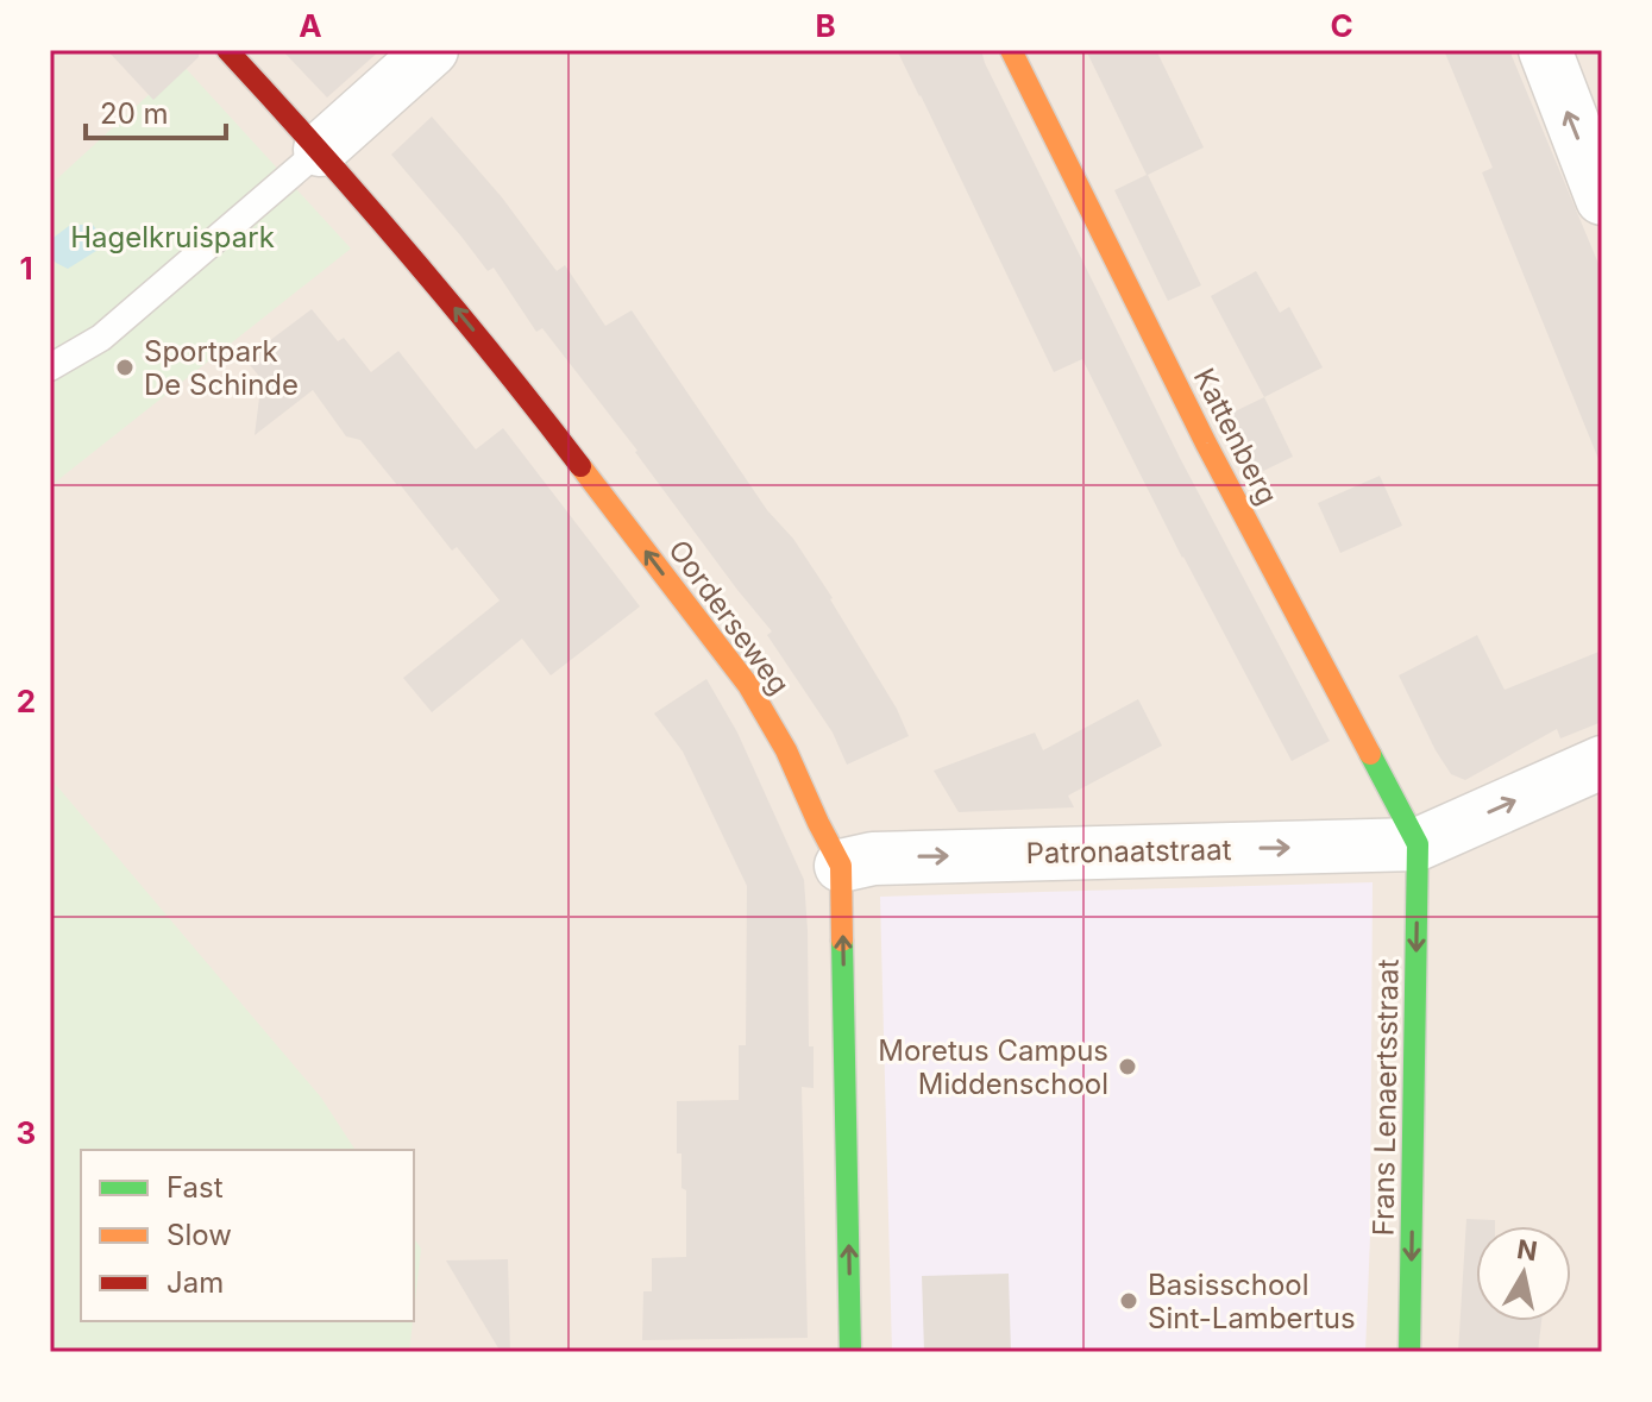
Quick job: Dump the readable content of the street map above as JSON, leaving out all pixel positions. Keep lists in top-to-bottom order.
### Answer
{
  "streets": {
    "street": [
      "Kattenberg",
      "Oorderseweg",
      "Patronaatstraat",
      "Frans Lenaertsstraat"
    ]
  },
  "crossings": [
    ["Kattenberg", "Patronaatstraat"],
    ["Kattenberg", "Frans Lenaertsstraat"],
    ["Oorderseweg", "Patronaatstraat"],
    ["Patronaatstraat", "Frans Lenaertsstraat"]
  ],
  "one_way": ["Oorderseweg", "Patronaatstraat", "Frans Lenaertsstraat"],
  "parks": ["Hagelkruispark"],
  "places": ["Sportpark De Schinde", "Moretus Campus Middenschool", "Basisschool Sint-Lambertus"],
  "legend": ["Fast", "Slow", "Jam"],
  "scale_bar": "20 m",
  "north": "top",
  "grid": {
    "columns": ["A", "B", "C"],
    "rows": ["1", "2", "3"]
  }
}
